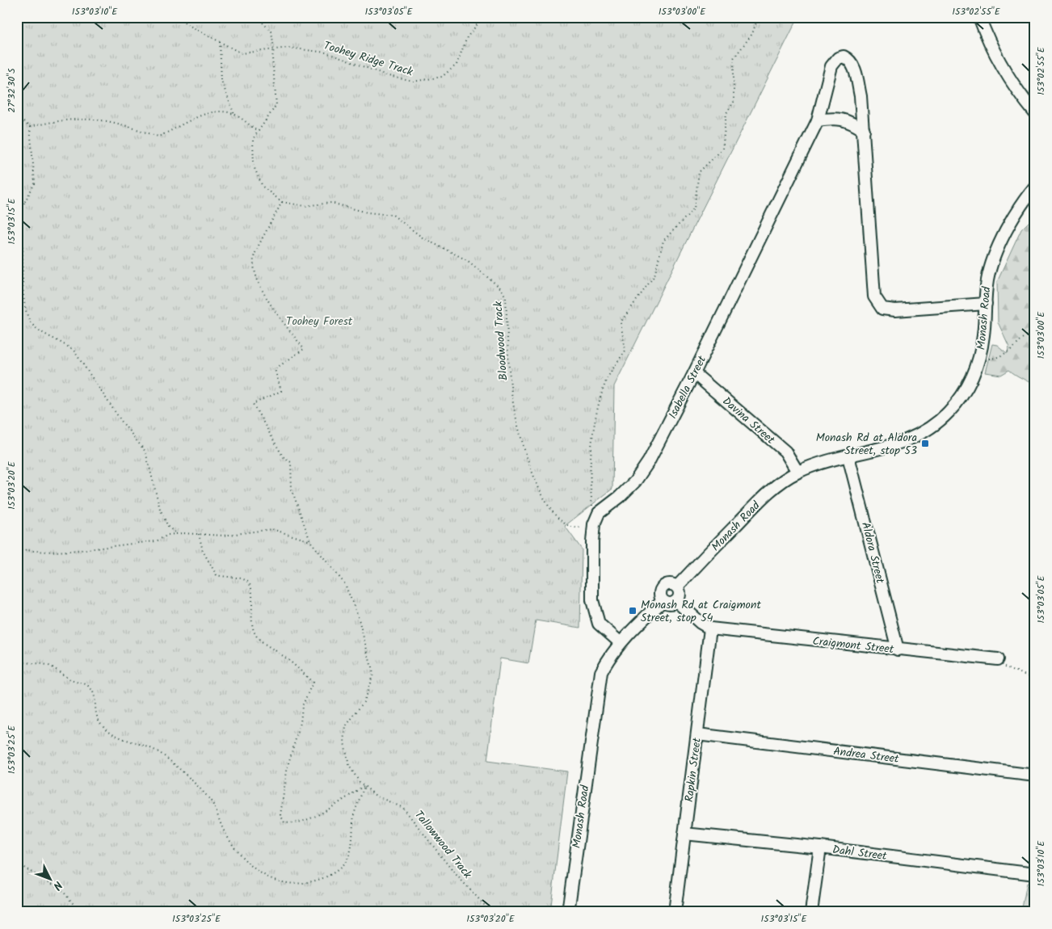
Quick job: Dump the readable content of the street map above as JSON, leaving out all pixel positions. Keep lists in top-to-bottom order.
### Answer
{
  "streets": {
    "street": [
      "Monash Road",
      "Isabella Street",
      "Davina Street",
      "Aldora Street",
      "Craigmont Street",
      "Andrea Street",
      "Rapkin Street",
      "Dahl Street"
    ],
    "path": ["Toohey Ridge Track", "Bloodwood Track", "Tallowwood Track"]
  },
  "crossings": [
    ["Toohey Ridge Track", "Bloodwood Track"],
    ["Monash Road", "Isabella Street"],
    ["Monash Road", "Davina Street"],
    ["Monash Road", "Aldora Street"],
    ["Monash Road", "Craigmont Street"],
    ["Bloodwood Track", "Isabella Street"],
    ["Bloodwood Track", "Tallowwood Track"],
    ["Isabella Street", "Davina Street"],
    ["Aldora Street", "Craigmont Street"],
    ["Craigmont Street", "Rapkin Street"],
    ["Andrea Street", "Rapkin Street"],
    ["Rapkin Street", "Dahl Street"]
  ],
  "parks": ["Toohey Forest"],
  "places": {
    "transit": ["Monash Rd at Aldora Street, stop 53", "Monash Rd at Craigmont Street, stop 54"]
  },
  "north": "bottom right",
  "coordinates": [
    "153°03'10\"E",
    "153°03'05\"E",
    "153°03'00\"E",
    "153°02'55\"E",
    "27°32'30\"S",
    "153°03'15\"E",
    "153°03'20\"E",
    "153°03'25\"E"
  ]
}
